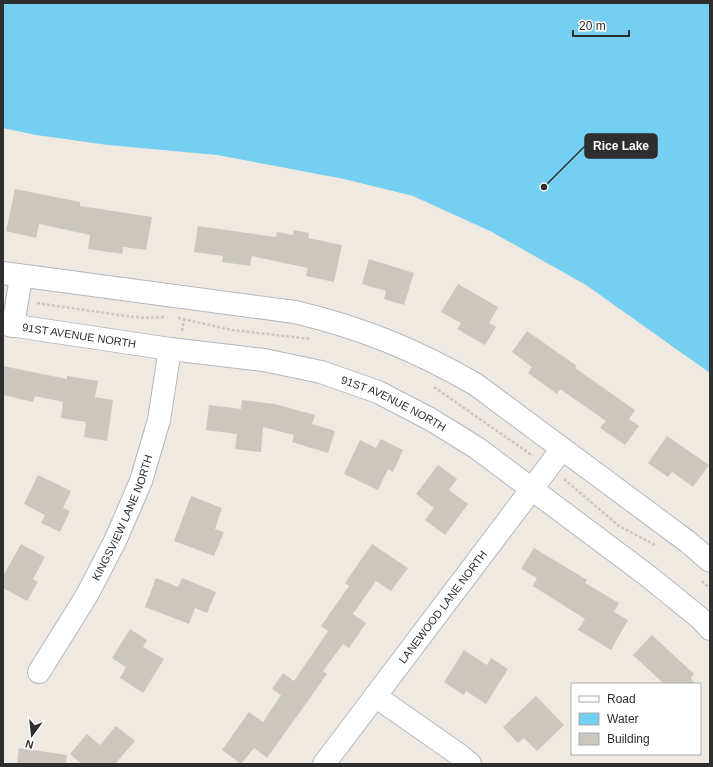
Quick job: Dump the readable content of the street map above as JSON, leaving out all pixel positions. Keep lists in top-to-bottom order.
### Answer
{
  "streets": {
    "street": ["91ST AVENUE NORTH", "KINGSVIEW LANE NORTH", "LANEWOOD LANE NORTH"]
  },
  "crossings": [
    ["91ST AVENUE NORTH", "KINGSVIEW LANE NORTH"],
    ["91ST AVENUE NORTH", "LANEWOOD LANE NORTH"]
  ],
  "places": ["Rice Lake"],
  "legend": ["Road", "Water", "Building"],
  "scale_bar": "20 m",
  "north": "bottom"
}
